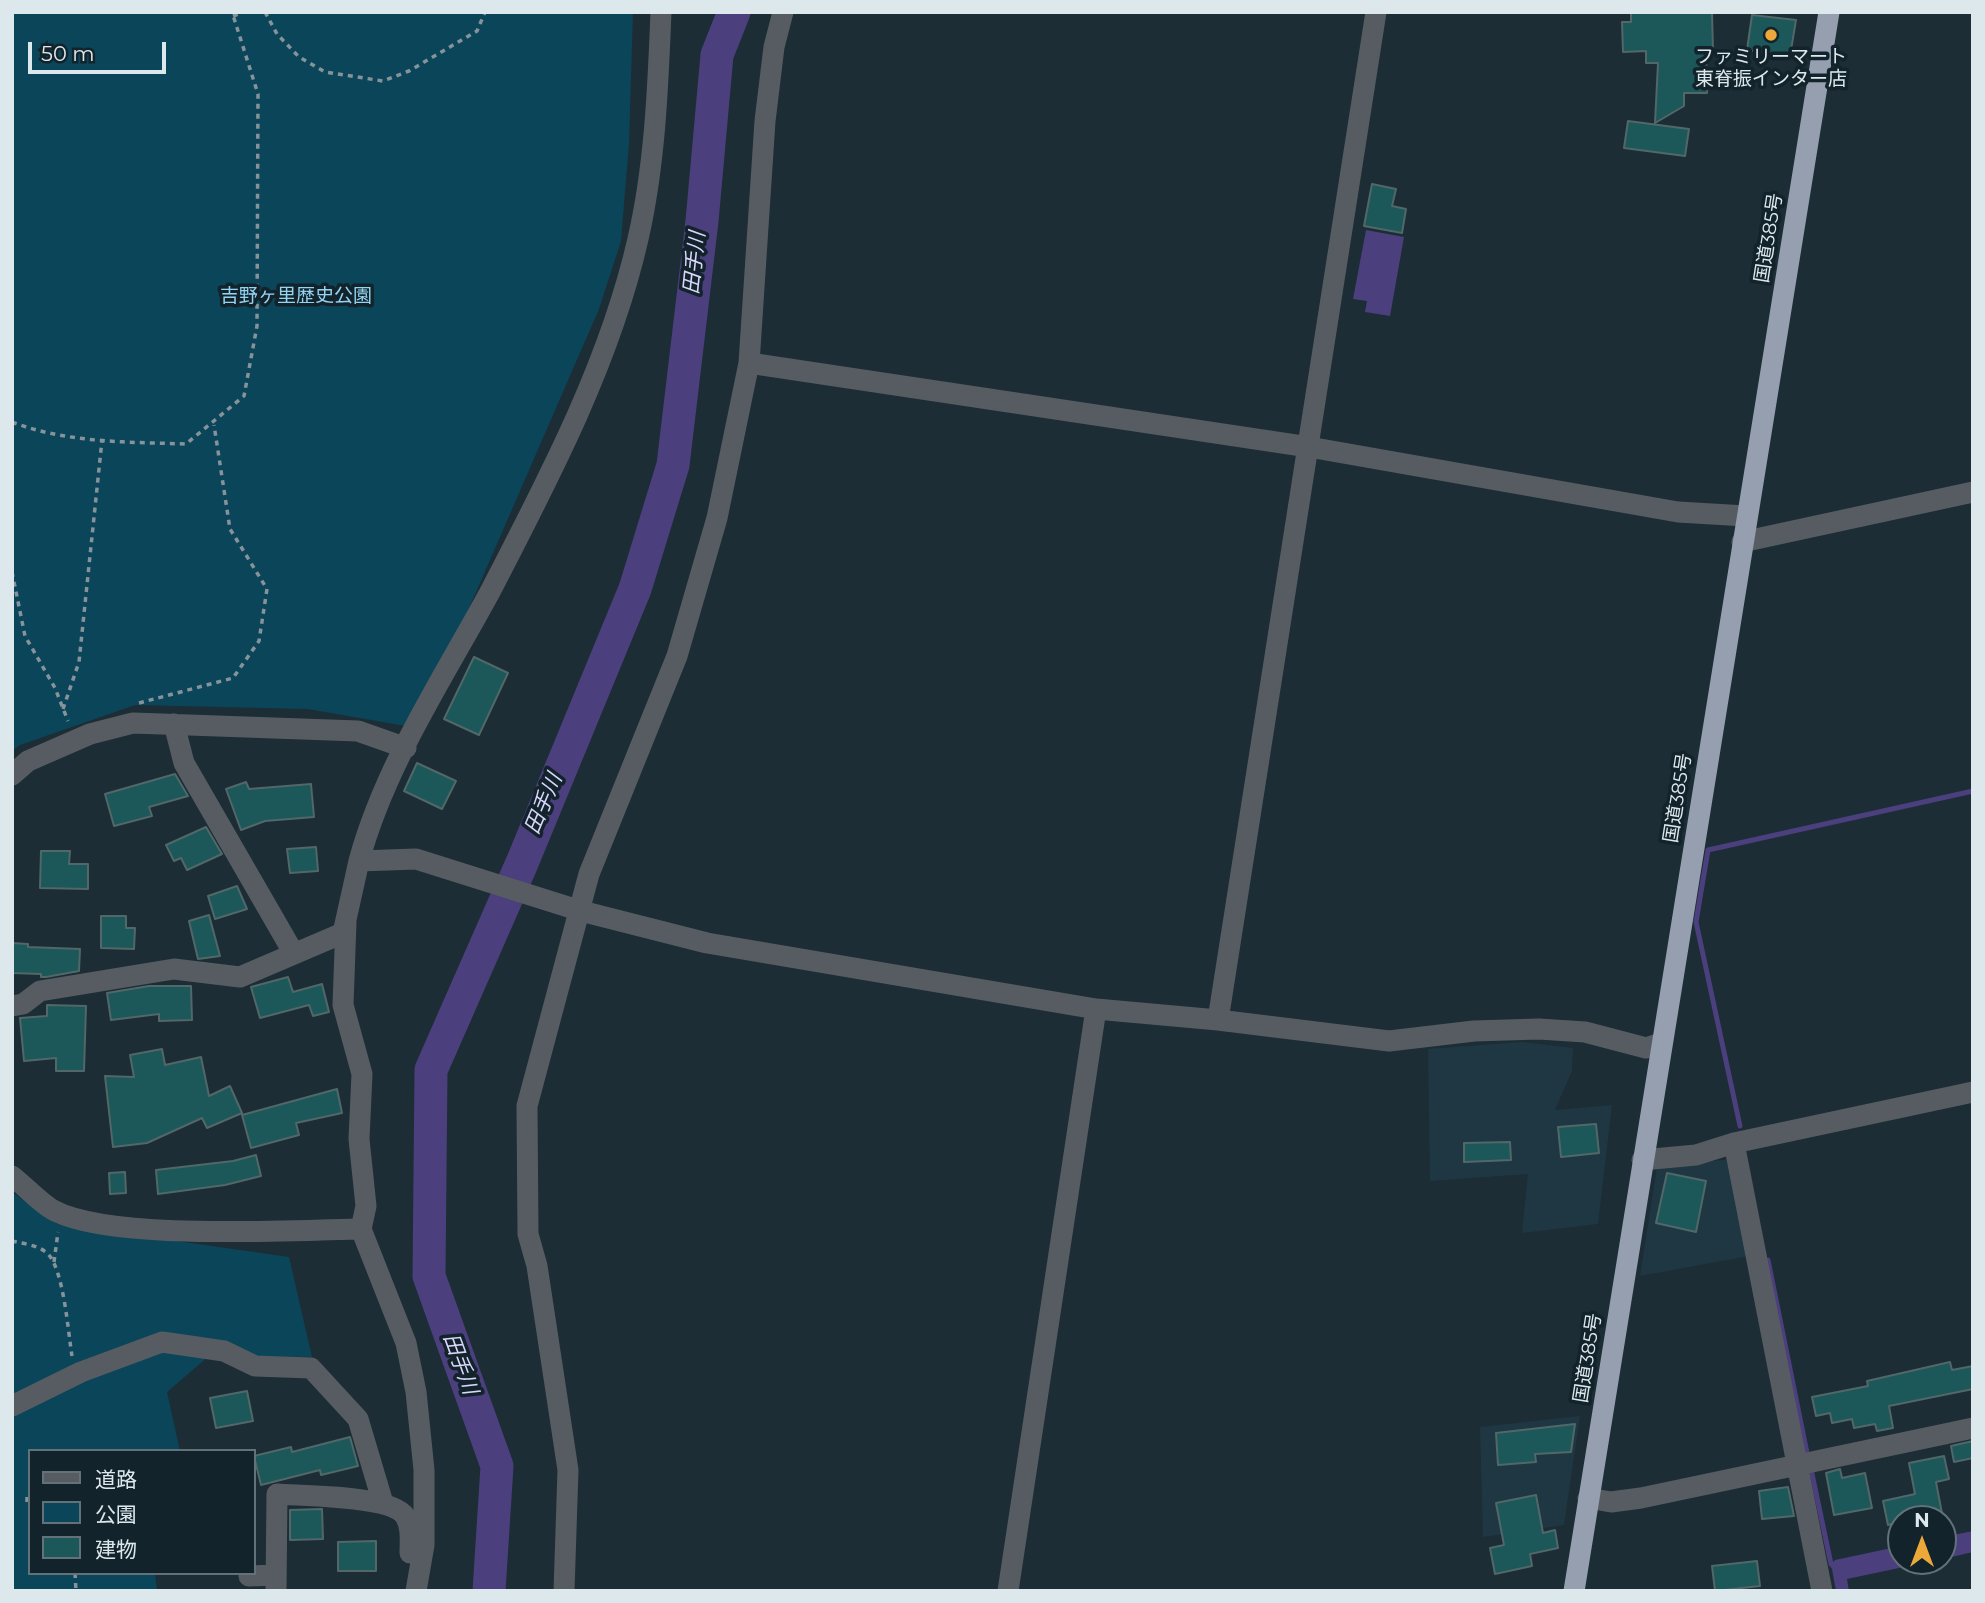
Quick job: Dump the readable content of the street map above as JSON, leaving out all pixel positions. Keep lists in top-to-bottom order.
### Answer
{
  "streets": {
    "highway": ["国道385号"]
  },
  "water": ["田手川"],
  "parks": ["吉野ヶ里歴史公園"],
  "places": ["ファミリーマート 東脊振インター店"],
  "legend": ["道路", "公園", "建物"],
  "scale_bar": "50 m",
  "north": "top"
}
